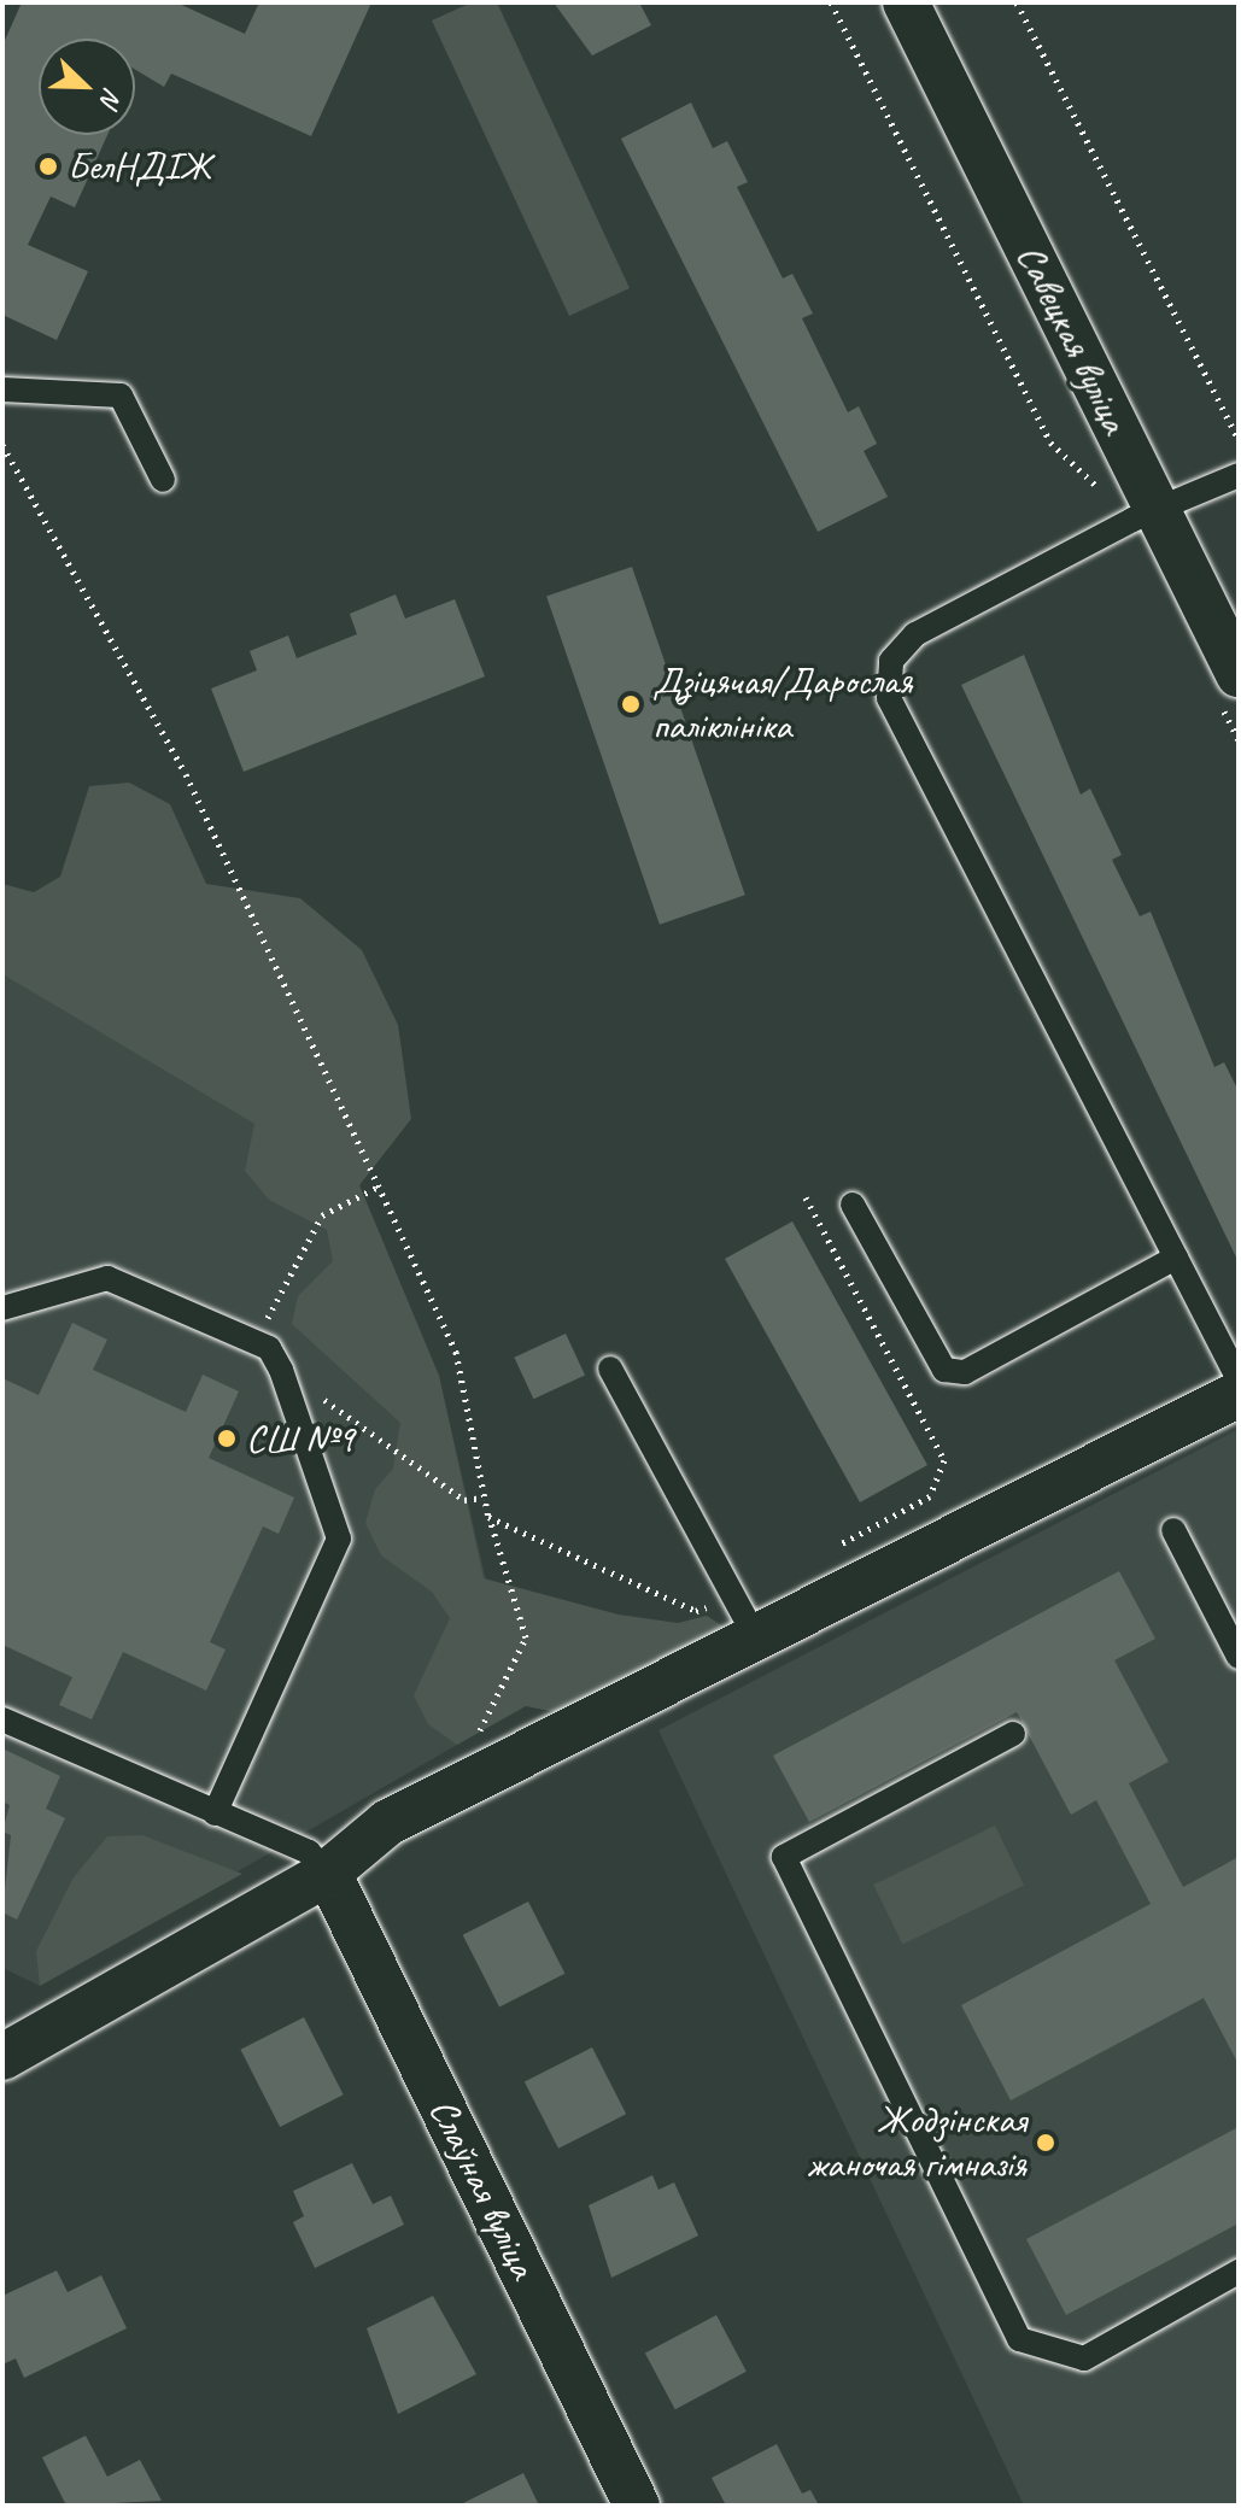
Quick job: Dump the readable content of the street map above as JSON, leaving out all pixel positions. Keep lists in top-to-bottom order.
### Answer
{
  "streets": {
    "street": ["Савецкая вуліца", "Слаўная вуліца"]
  },
  "places": [
    "БелНДІЖ",
    "Дзіцячая/Дарослая паліклініка",
    "СШ №9",
    "Жодзінская жаночая гімназія"
  ],
  "north": "bottom right"
}
